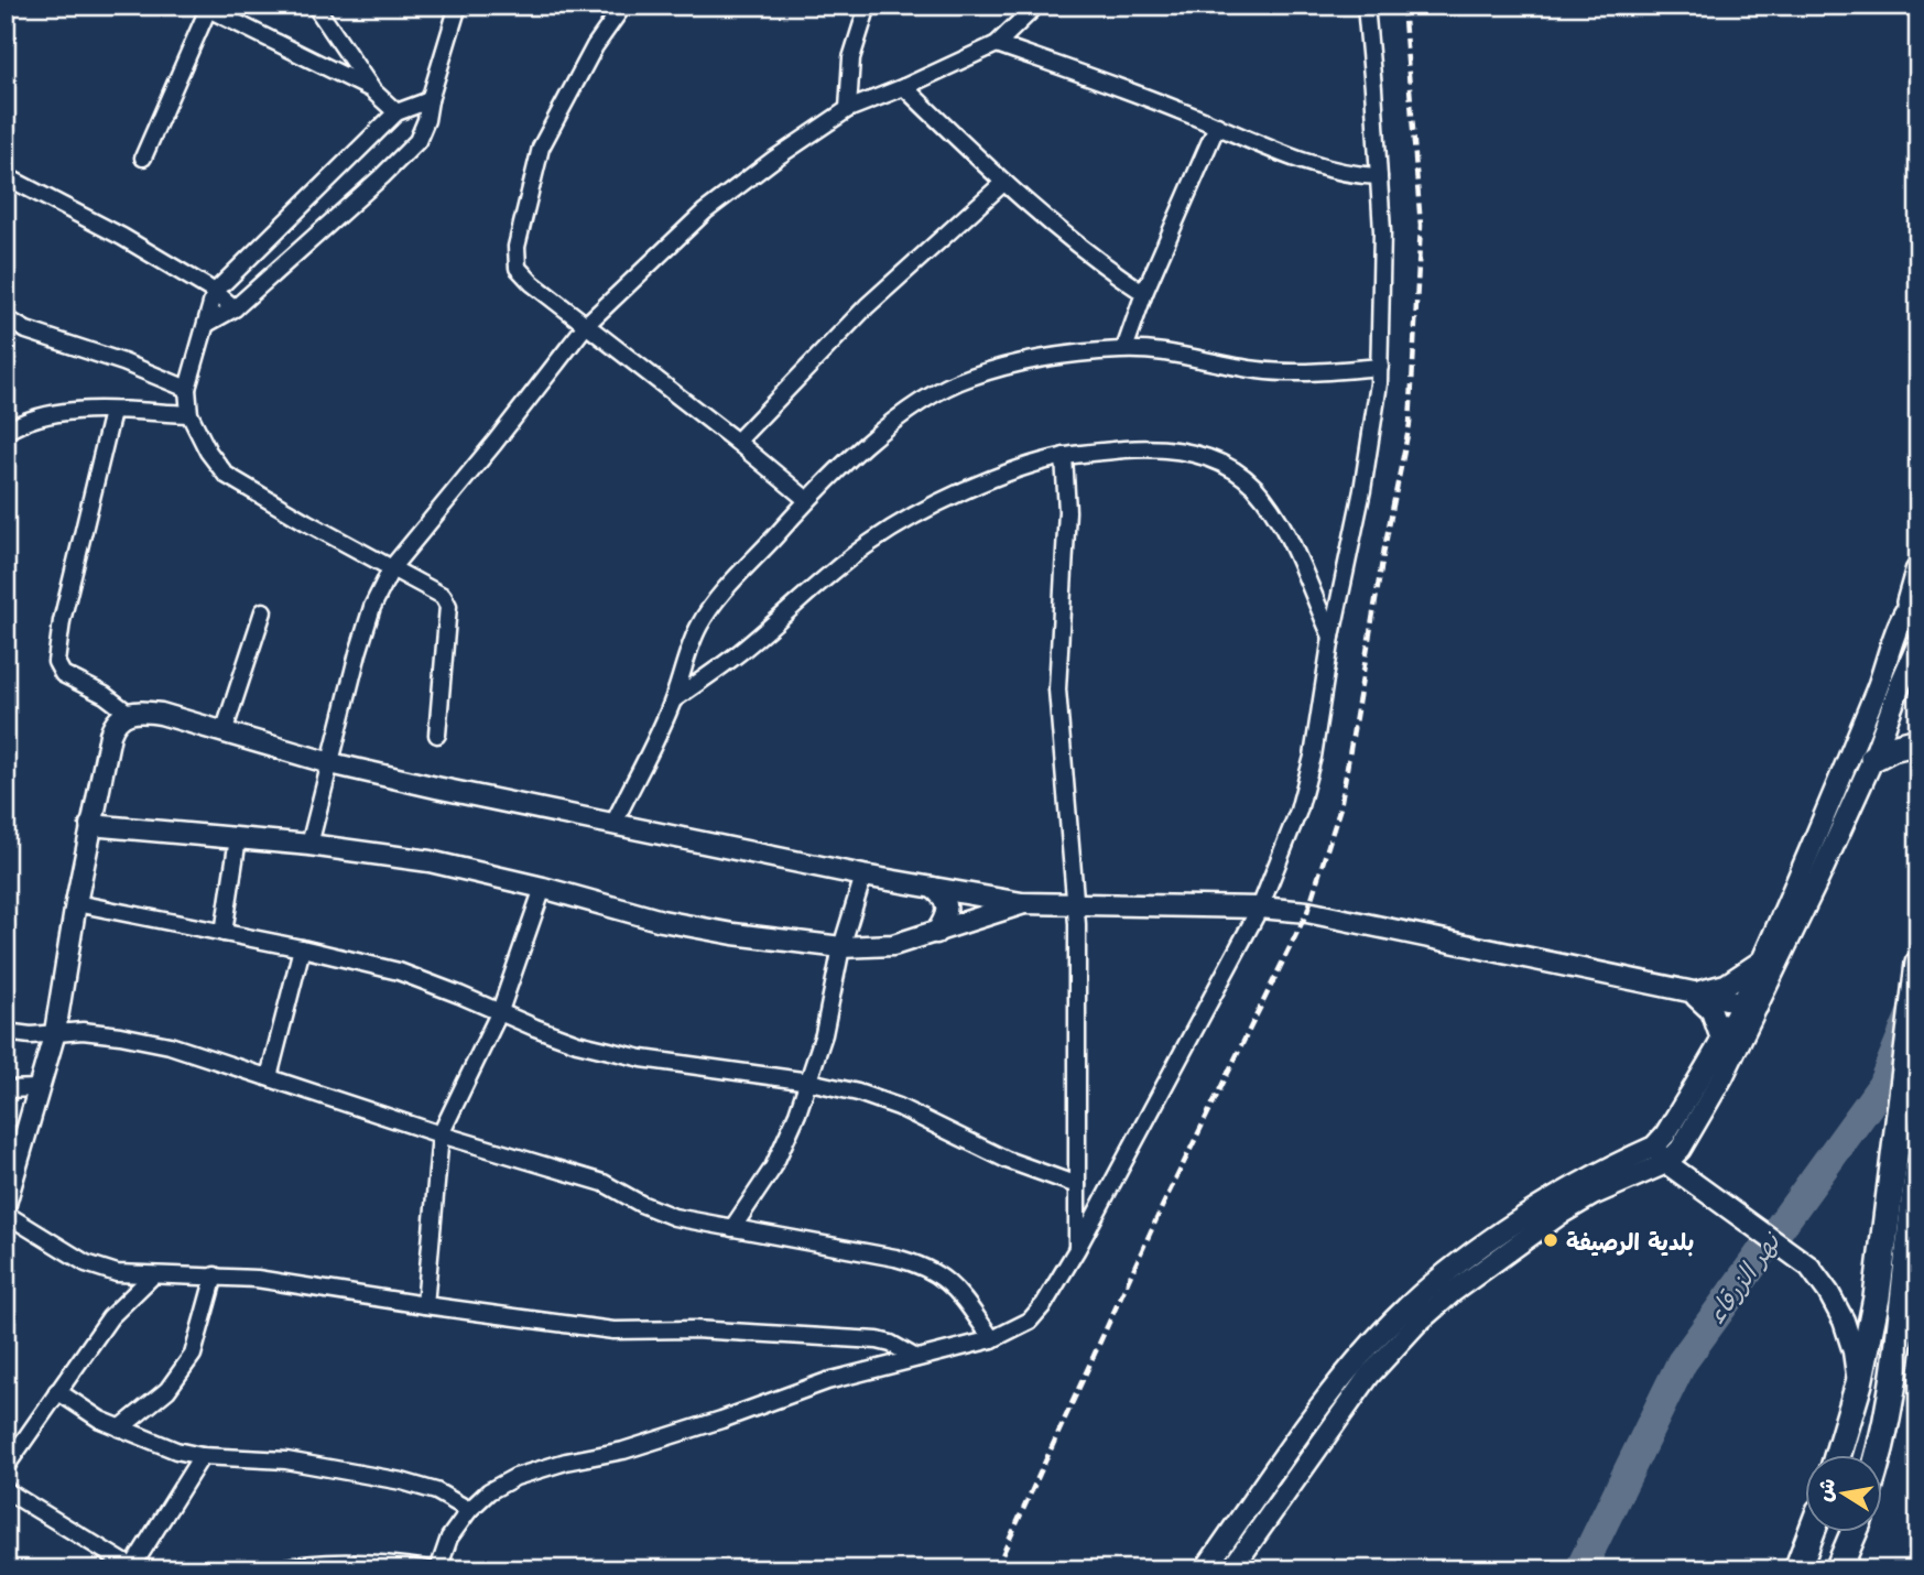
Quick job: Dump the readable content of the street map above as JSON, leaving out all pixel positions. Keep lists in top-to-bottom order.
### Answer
{
  "water": ["نهر الزرقاء"],
  "places": ["بلدية الرصيفة"],
  "north": "left"
}
